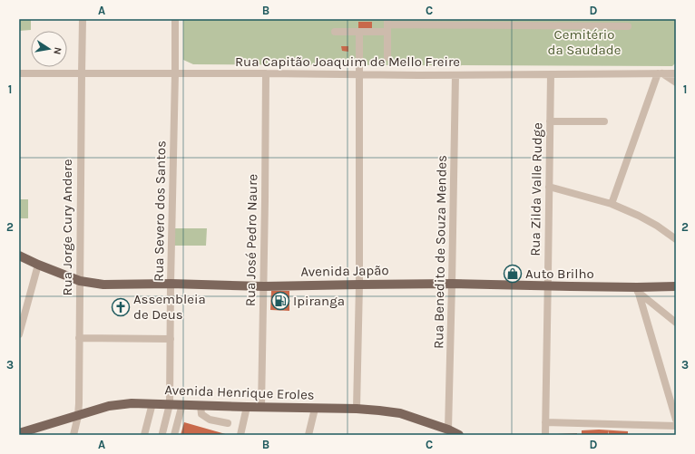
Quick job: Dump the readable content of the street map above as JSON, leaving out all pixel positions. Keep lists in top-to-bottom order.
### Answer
{
  "streets": {
    "main road": ["Avenida Japão", "Avenida Henrique Eroles"],
    "street": [
      "Rua Capitão Joaquim de Mello Freire",
      "Rua Zilda Valle Rudge",
      "Rua Severo dos Santos",
      "Rua Jorge Cury Andere",
      "Rua José Pedro Naure",
      "Rua Benedito de Souza Mendes"
    ]
  },
  "crossings": [
    ["Rua Capitão Joaquim de Mello Freire", "Rua Zilda Valle Rudge"],
    ["Rua Capitão Joaquim de Mello Freire", "Rua Severo dos Santos"],
    ["Rua Capitão Joaquim de Mello Freire", "Rua Jorge Cury Andere"],
    ["Rua Capitão Joaquim de Mello Freire", "Rua José Pedro Naure"],
    ["Rua Capitão Joaquim de Mello Freire", "Rua Benedito de Souza Mendes"],
    ["Rua Zilda Valle Rudge", "Avenida Japão"],
    ["Rua Severo dos Santos", "Avenida Japão"],
    ["Rua Severo dos Santos", "Avenida Henrique Eroles"],
    ["Rua Jorge Cury Andere", "Avenida Japão"],
    ["Rua Jorge Cury Andere", "Avenida Henrique Eroles"],
    ["Rua José Pedro Naure", "Avenida Japão"],
    ["Rua José Pedro Naure", "Avenida Henrique Eroles"],
    ["Rua Benedito de Souza Mendes", "Avenida Japão"],
    ["Rua Benedito de Souza Mendes", "Avenida Henrique Eroles"]
  ],
  "parks": ["Cemitério da Saudade"],
  "places": {
    "shop": ["Auto Brilho"],
    "fuel station": ["Ipiranga"],
    "church": ["Assembleia de Deus"]
  },
  "north": "right",
  "grid": {
    "columns": [
      "A",
      "B",
      "C",
      "D"
    ],
    "rows": ["1", "2", "3"]
  }
}
